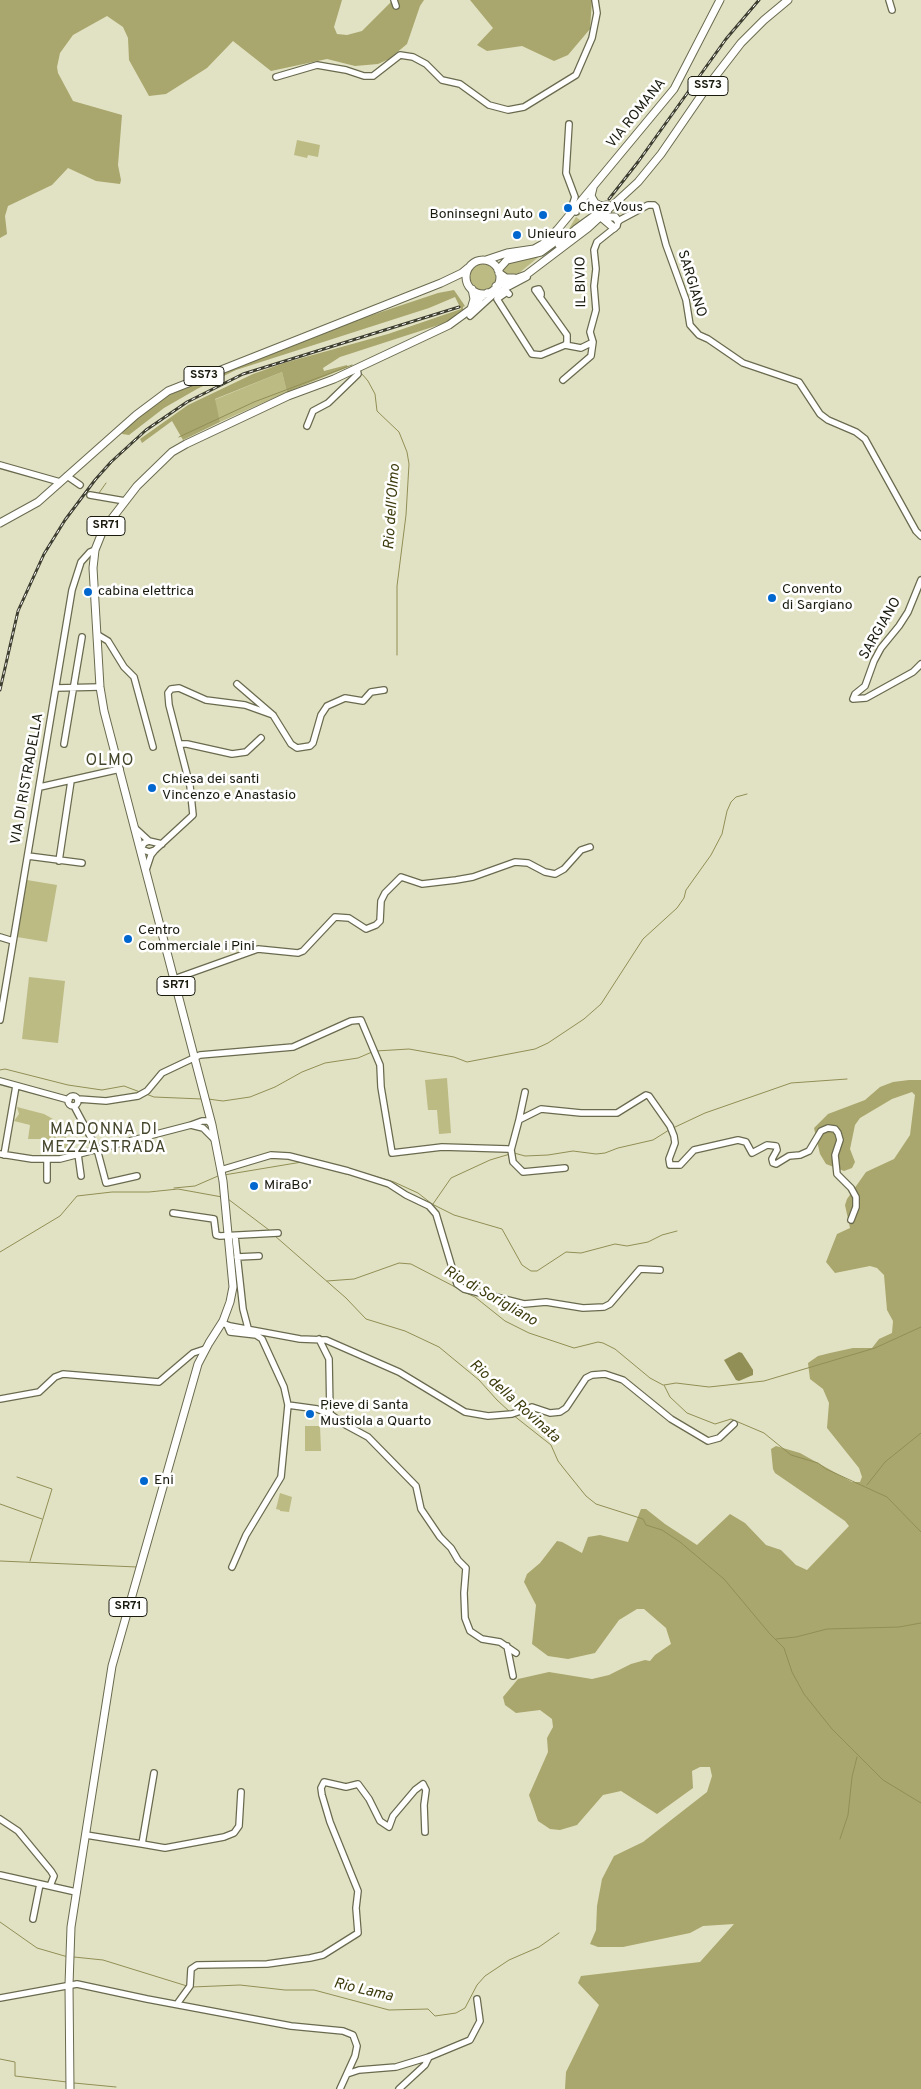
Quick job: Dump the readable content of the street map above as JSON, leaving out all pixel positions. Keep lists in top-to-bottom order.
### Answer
{
  "streets": {
    "main road": ["SS73", "VIA ROMANA", "SR71"],
    "street": ["IL BIVIO", "SARGIANO", "VIA DI RISTRADELLA"]
  },
  "crossings": [
    ["SS73", "VIA ROMANA"],
    ["SS73", "SR71"],
    ["VIA ROMANA", "SR71"],
    ["SR71", "VIA DI RISTRADELLA"]
  ],
  "districts": ["OLMO", "MADONNA DI MEZZASTRADA"],
  "water": [
    "Rio dell'Olmo",
    "Rio di Sorigliano",
    "Rio della Rovinata",
    "Rio Lama"
  ],
  "places": [
    "Chez Vous",
    "Boninsegni Auto",
    "Unieuro",
    "cabina elettrica",
    "Convento di Sargiano",
    "Chiesa dei santi Vincenzo e Anastasio",
    "Centro Commerciale i Pini",
    "MiraBo'",
    "Pieve di Santa Mustiola a Quarto",
    "Eni"
  ]
}
